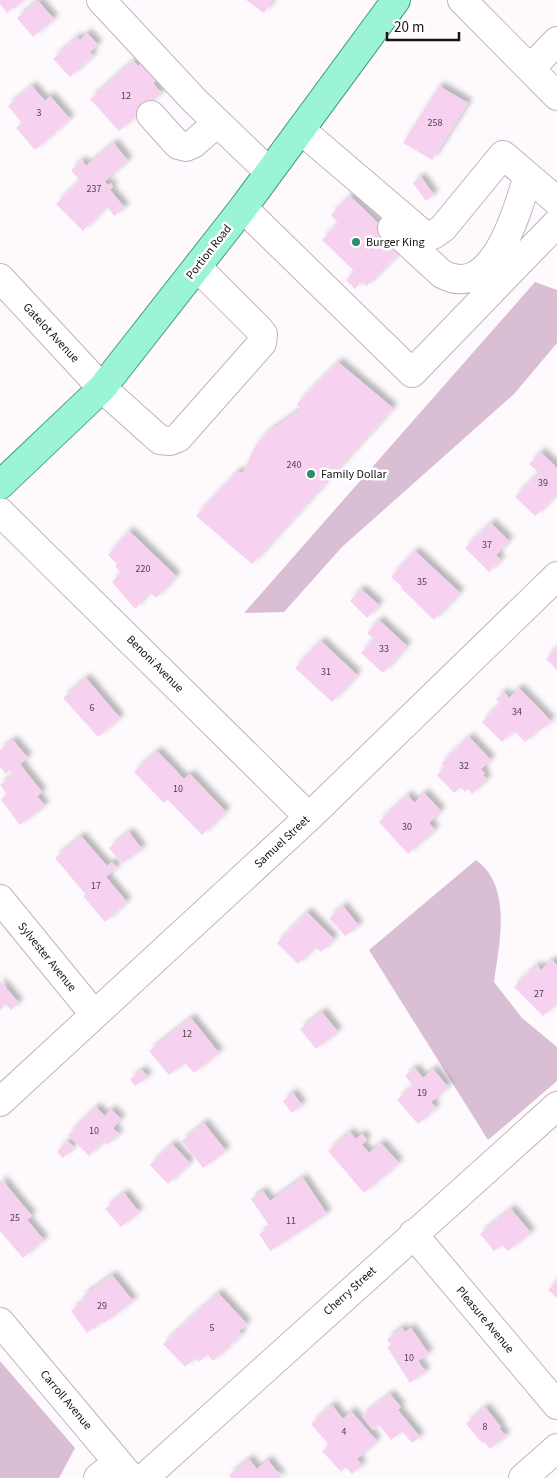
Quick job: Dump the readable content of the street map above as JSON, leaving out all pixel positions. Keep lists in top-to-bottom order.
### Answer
{
  "streets": {
    "main road": ["Portion Road"],
    "street": [
      "Gatelot Avenue",
      "Benoni Avenue",
      "Samuel Street",
      "Sylvester Avenue",
      "Cherry Street",
      "Pleasure Avenue",
      "Carroll Avenue"
    ]
  },
  "crossings": [
    ["Portion Road", "Gatelot Avenue"],
    ["Benoni Avenue", "Samuel Street"],
    ["Samuel Street", "Sylvester Avenue"],
    ["Cherry Street", "Pleasure Avenue"]
  ],
  "places": ["Burger King", "Family Dollar"],
  "house_numbers": [
    "12",
    "3",
    "258",
    "237",
    "240",
    "39",
    "37",
    "220",
    "35",
    "33",
    "31",
    "6",
    "34",
    "32",
    "10",
    "30",
    "17",
    "27",
    "12",
    "19",
    "10",
    "25",
    "11",
    "29",
    "5",
    "10",
    "8",
    "4"
  ],
  "scale_bar": "20 m"
}
